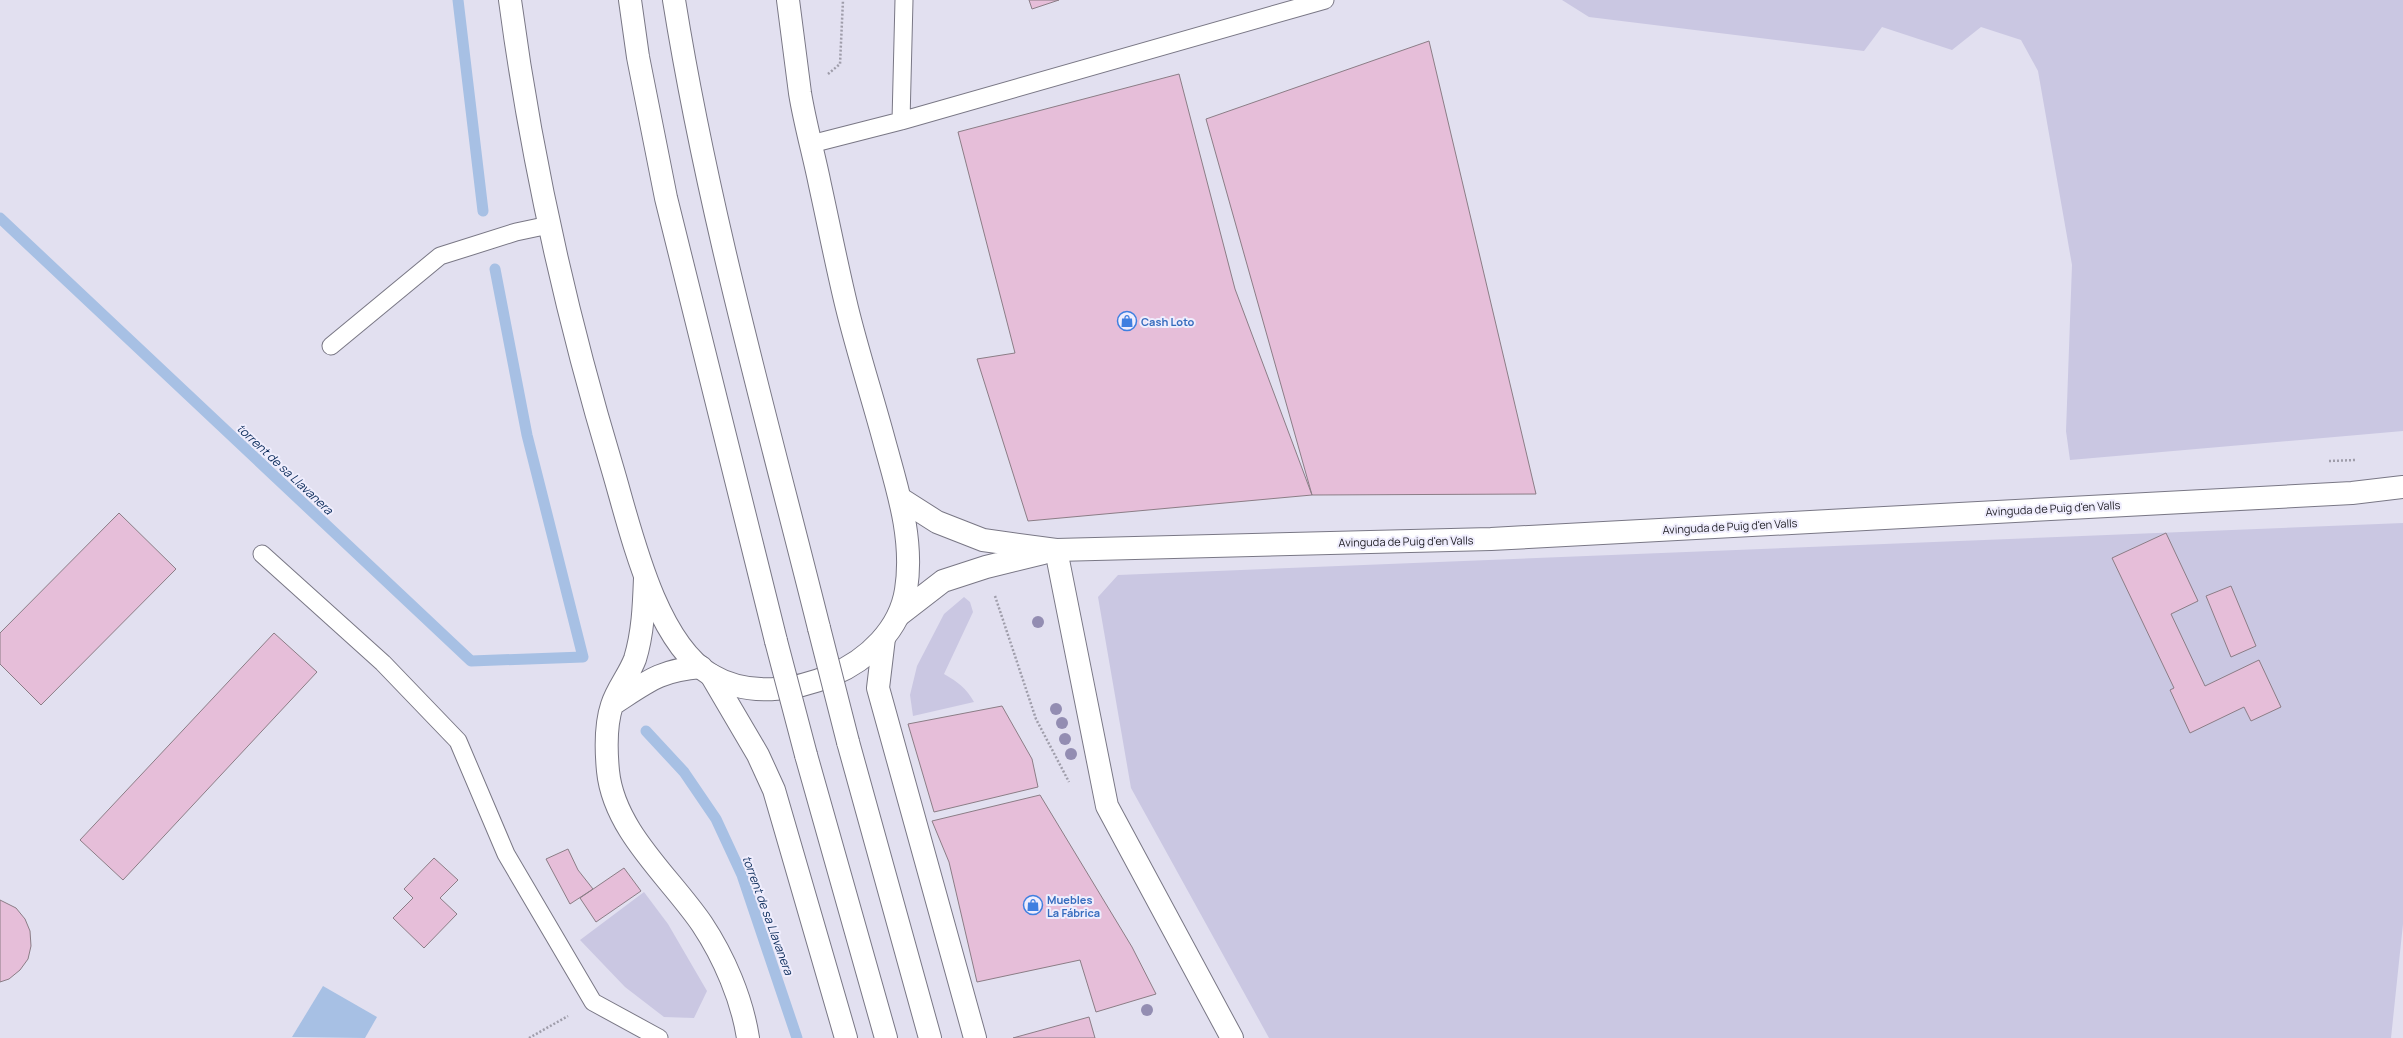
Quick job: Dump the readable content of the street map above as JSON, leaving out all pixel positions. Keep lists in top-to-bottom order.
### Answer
{
  "streets": {
    "main road": ["Avinguda de Puig d'en Valls"]
  },
  "water": ["torrent de sa Llavanera"],
  "places": {
    "shop": ["Cash Loto", "Muebles La Fábrica"]
  }
}
